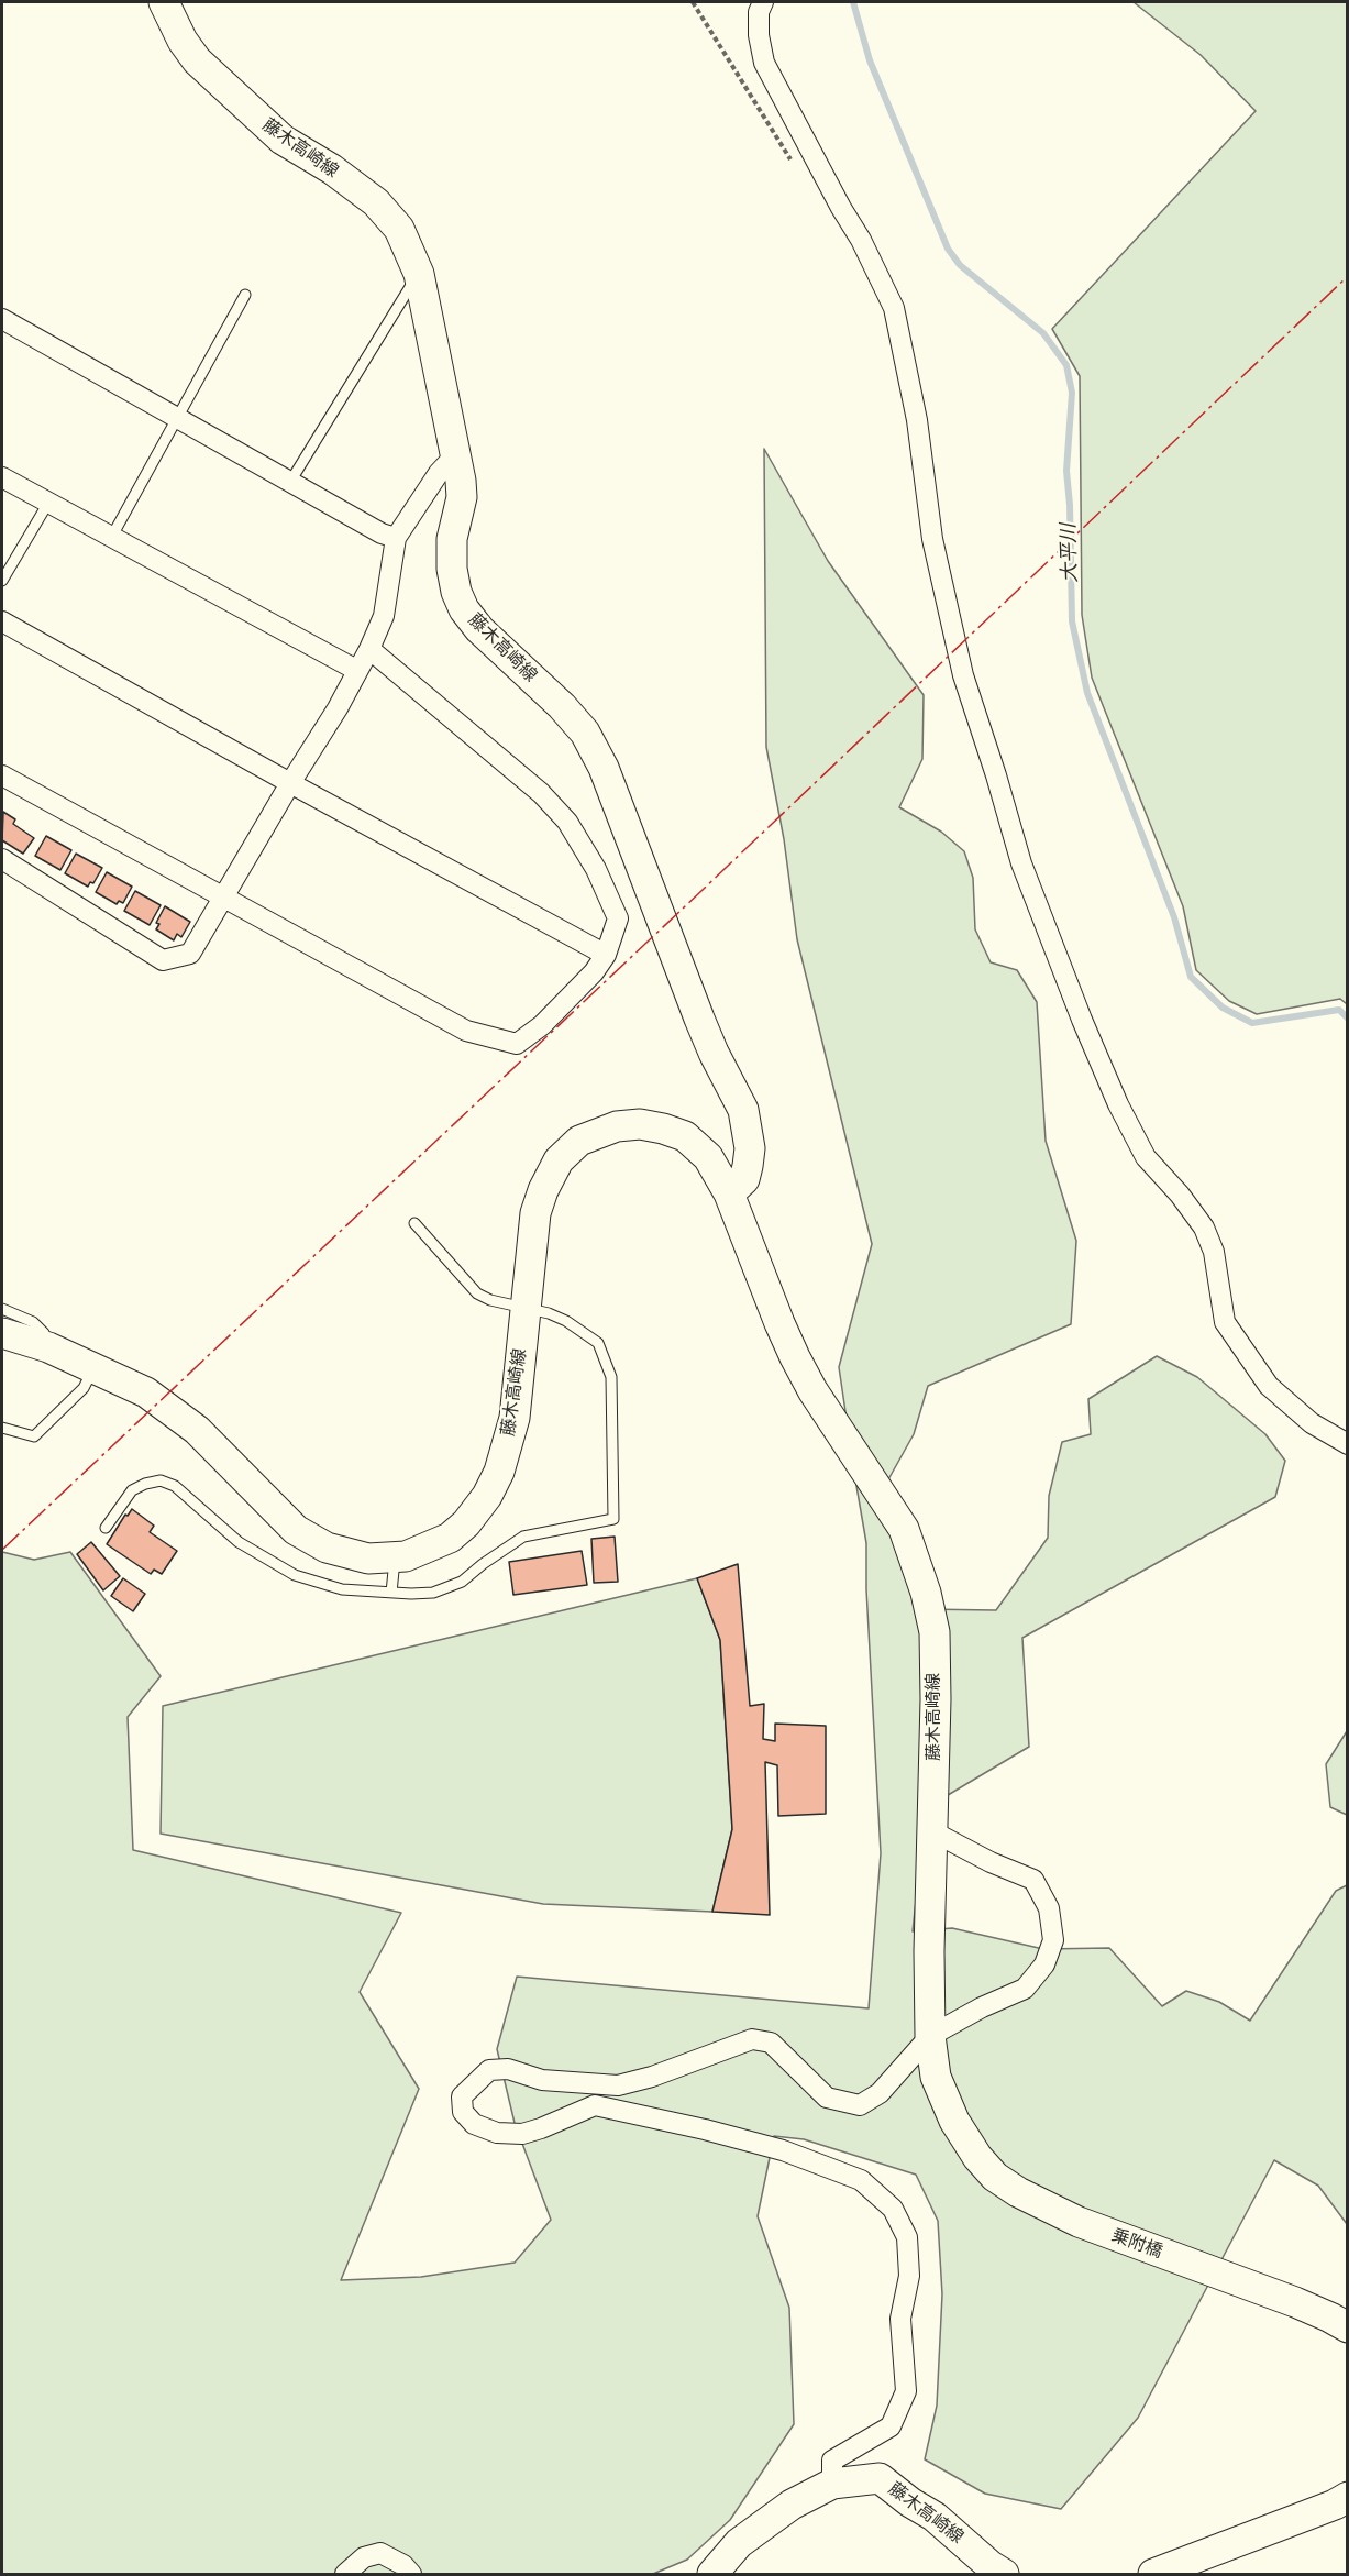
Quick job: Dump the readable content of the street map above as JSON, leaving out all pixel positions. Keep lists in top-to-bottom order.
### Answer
{
  "streets": {
    "main road": ["藤木高崎線", "乗附橋"]
  },
  "crossings": [
    ["藤木高崎線", "乗附橋"]
  ],
  "water": ["大平川"]
}
